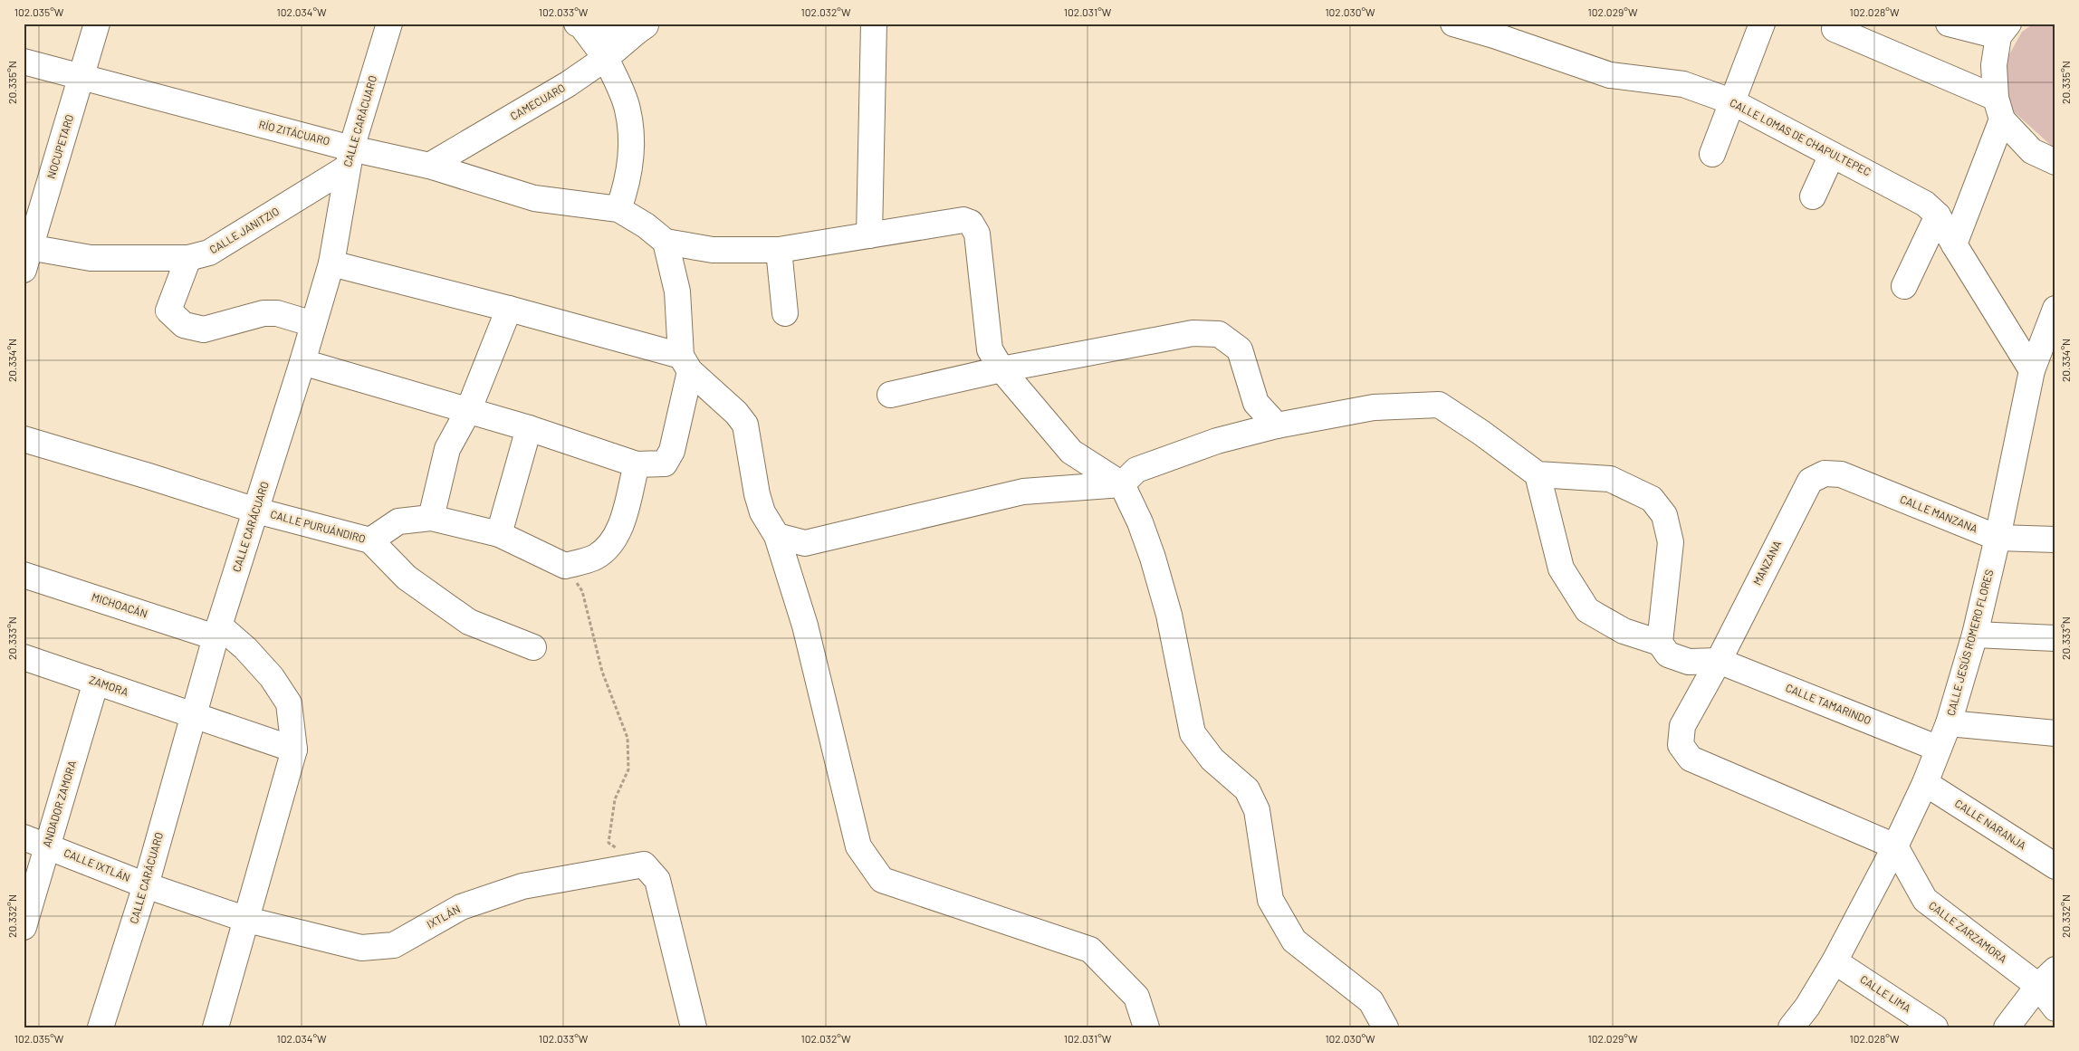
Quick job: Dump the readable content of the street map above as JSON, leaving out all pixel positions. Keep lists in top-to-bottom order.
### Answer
{
  "streets": {
    "street": [
      "CAMECUARO",
      "CALLE CARÁCUARO",
      "RÍO ZITÁCUARO",
      "CALLE LOMAS DE CHAPULTEPEC",
      "NOCUPETARO",
      "CALLE JANITZIO",
      "CALLE MANZANA",
      "CALLE PURUÁNDIRO",
      "MANZANA",
      "MICHOACÁN",
      "CALLE JESÚS ROMERO FLORES",
      "ZAMORA",
      "CALLE TAMARINDO",
      "ANDADOR ZAMORA",
      "CALLE NARANJA",
      "CALLE IXTLÁN",
      "IXTLÁN",
      "CALLE ZARZAMORA",
      "CALLE LIMA"
    ]
  },
  "crossings": [
    ["CAMECUARO", "RÍO ZITÁCUARO"],
    ["CALLE CARÁCUARO", "RÍO ZITÁCUARO"],
    ["CALLE CARÁCUARO", "CALLE JANITZIO"],
    ["CALLE CARÁCUARO", "CALLE PURUÁNDIRO"],
    ["CALLE CARÁCUARO", "MICHOACÁN"],
    ["CALLE CARÁCUARO", "ZAMORA"],
    ["CALLE CARÁCUARO", "CALLE IXTLÁN"],
    ["RÍO ZITÁCUARO", "NOCUPETARO"],
    ["RÍO ZITÁCUARO", "CALLE JANITZIO"],
    ["CALLE LOMAS DE CHAPULTEPEC", "CALLE JESÚS ROMERO FLORES"],
    ["NOCUPETARO", "CALLE JANITZIO"],
    ["CALLE MANZANA", "MANZANA"],
    ["CALLE MANZANA", "CALLE JESÚS ROMERO FLORES"],
    ["MANZANA", "CALLE JESÚS ROMERO FLORES"],
    ["MANZANA", "CALLE TAMARINDO"],
    ["MANZANA", "CALLE ZARZAMORA"],
    ["CALLE JESÚS ROMERO FLORES", "CALLE TAMARINDO"],
    ["CALLE JESÚS ROMERO FLORES", "CALLE NARANJA"],
    ["CALLE JESÚS ROMERO FLORES", "CALLE ZARZAMORA"],
    ["CALLE JESÚS ROMERO FLORES", "CALLE LIMA"],
    ["ZAMORA", "ANDADOR ZAMORA"],
    ["ANDADOR ZAMORA", "CALLE IXTLÁN"],
    ["CALLE IXTLÁN", "IXTLÁN"]
  ],
  "coordinates": [
    "102.035°W",
    "102.034°W",
    "102.033°W",
    "102.032°W",
    "102.031°W",
    "102.030°W",
    "102.029°W",
    "102.028°W",
    "20.335°N",
    "20.334°N",
    "20.333°N",
    "20.332°N"
  ]
}
